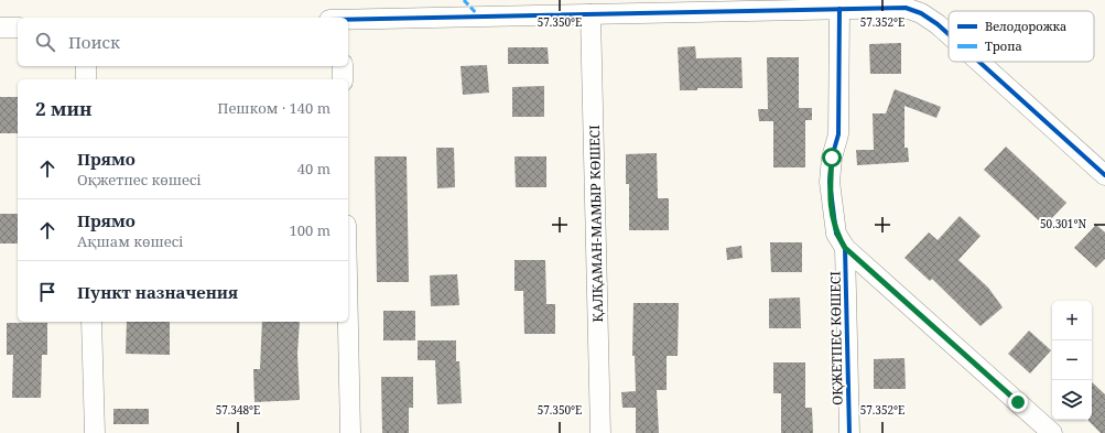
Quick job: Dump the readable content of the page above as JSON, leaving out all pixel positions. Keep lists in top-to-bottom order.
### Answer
{
  "streets": {
    "street": ["ҚАЛҚАМАН-МАМЫР КӨШЕСІ", "ОҚЖЕТПЕС КӨШЕСІ"]
  },
  "legend": ["Велодорожка", "Тропа"],
  "page": {
    "search": "Поиск",
    "heading": ["2 мин", "Пешком · 140 m"],
    "list": [
      ["Прямо", "Оқжетпес көшесі", "40 m"],
      ["Прямо", "Ақшам көшесі", "100 m"],
      "Пункт назначения"
    ],
    "map_buttons": ["+", "−"]
  },
  "coordinates": [
    "57.350°E",
    "57.352°E",
    "50.301°N",
    "57.348°E"
  ]
}
